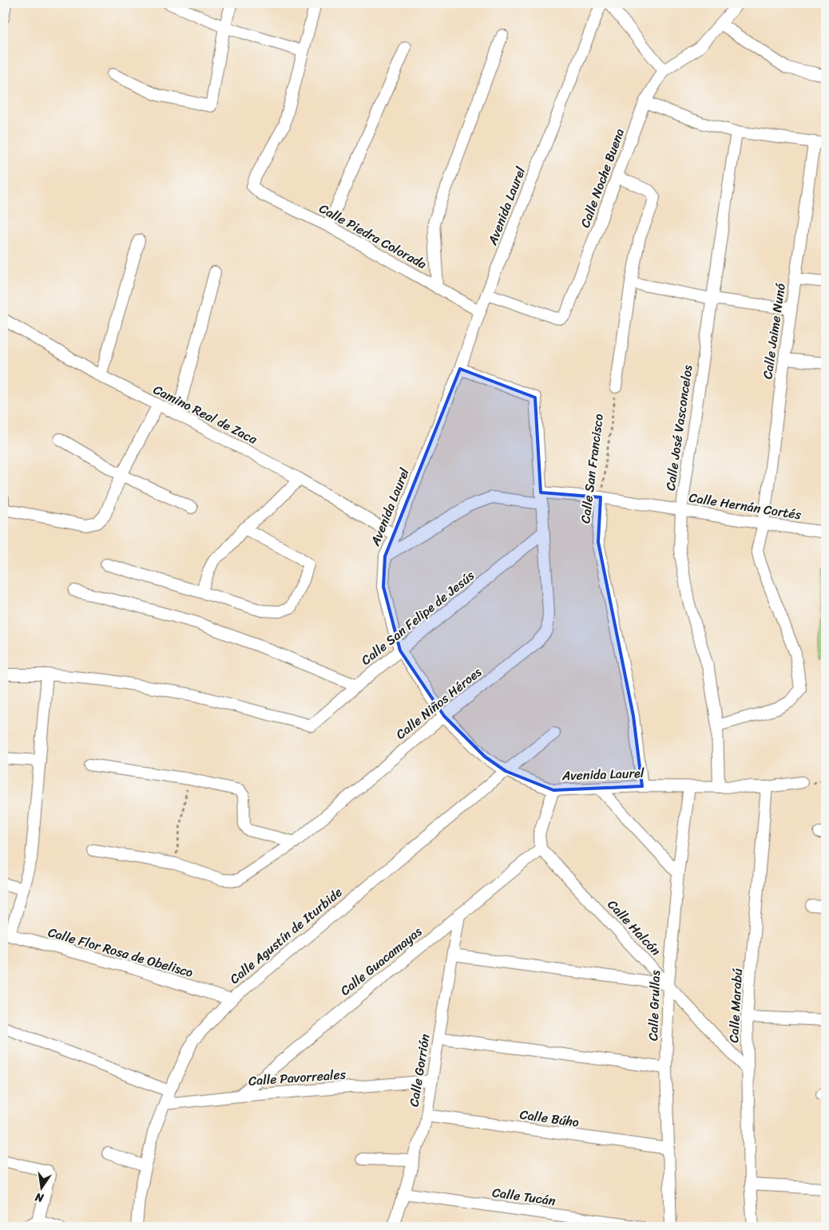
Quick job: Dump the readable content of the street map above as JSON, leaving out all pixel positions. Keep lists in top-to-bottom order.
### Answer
{
  "streets": {
    "street": [
      "Calle Noche Buena",
      "Avenida Laurel",
      "Calle Piedra Colorada",
      "Calle Jaime Nunó",
      "Camino Real de Zaca",
      "Calle José Vasconcelos",
      "Calle San Francisco",
      "Calle Hernán Cortés",
      "Calle San Felipe de Jesús",
      "Calle Niños Héroes",
      "Calle Halcón",
      "Calle Agustín de Iturbide",
      "Calle Flor Rosa de Obelisco",
      "Calle Guacamayas",
      "Calle Grullas",
      "Calle Marabú",
      "Calle Gorrión",
      "Calle Pavorreales",
      "Calle Búho",
      "Calle Tucán"
    ]
  },
  "crossings": [
    ["Calle Noche Buena", "Avenida Laurel"],
    ["Avenida Laurel", "Calle Piedra Colorada"],
    ["Avenida Laurel", "Camino Real de Zaca"],
    ["Avenida Laurel", "Calle José Vasconcelos"],
    ["Avenida Laurel", "Calle San Francisco"],
    ["Avenida Laurel", "Calle Hernán Cortés"],
    ["Avenida Laurel", "Calle San Felipe de Jesús"],
    ["Avenida Laurel", "Calle Niños Héroes"],
    ["Avenida Laurel", "Calle Agustín de Iturbide"],
    ["Avenida Laurel", "Calle Grullas"],
    ["Avenida Laurel", "Calle Marabú"],
    ["Calle Jaime Nunó", "Calle Hernán Cortés"],
    ["Calle José Vasconcelos", "Calle Hernán Cortés"],
    ["Calle San Francisco", "Calle Hernán Cortés"],
    ["Calle Hernán Cortés", "Calle Niños Héroes"],
    ["Calle San Felipe de Jesús", "Calle Niños Héroes"],
    ["Calle Halcón", "Calle Guacamayas"],
    ["Calle Halcón", "Calle Grullas"],
    ["Calle Halcón", "Calle Marabú"],
    ["Calle Agustín de Iturbide", "Calle Flor Rosa de Obelisco"],
    ["Calle Agustín de Iturbide", "Calle Pavorreales"],
    ["Calle Guacamayas", "Calle Gorrión"],
    ["Calle Guacamayas", "Calle Pavorreales"],
    ["Calle Grullas", "Calle Búho"],
    ["Calle Gorrión", "Calle Pavorreales"],
    ["Calle Gorrión", "Calle Búho"],
    ["Calle Gorrión", "Calle Tucán"]
  ],
  "north": "bottom"
}
